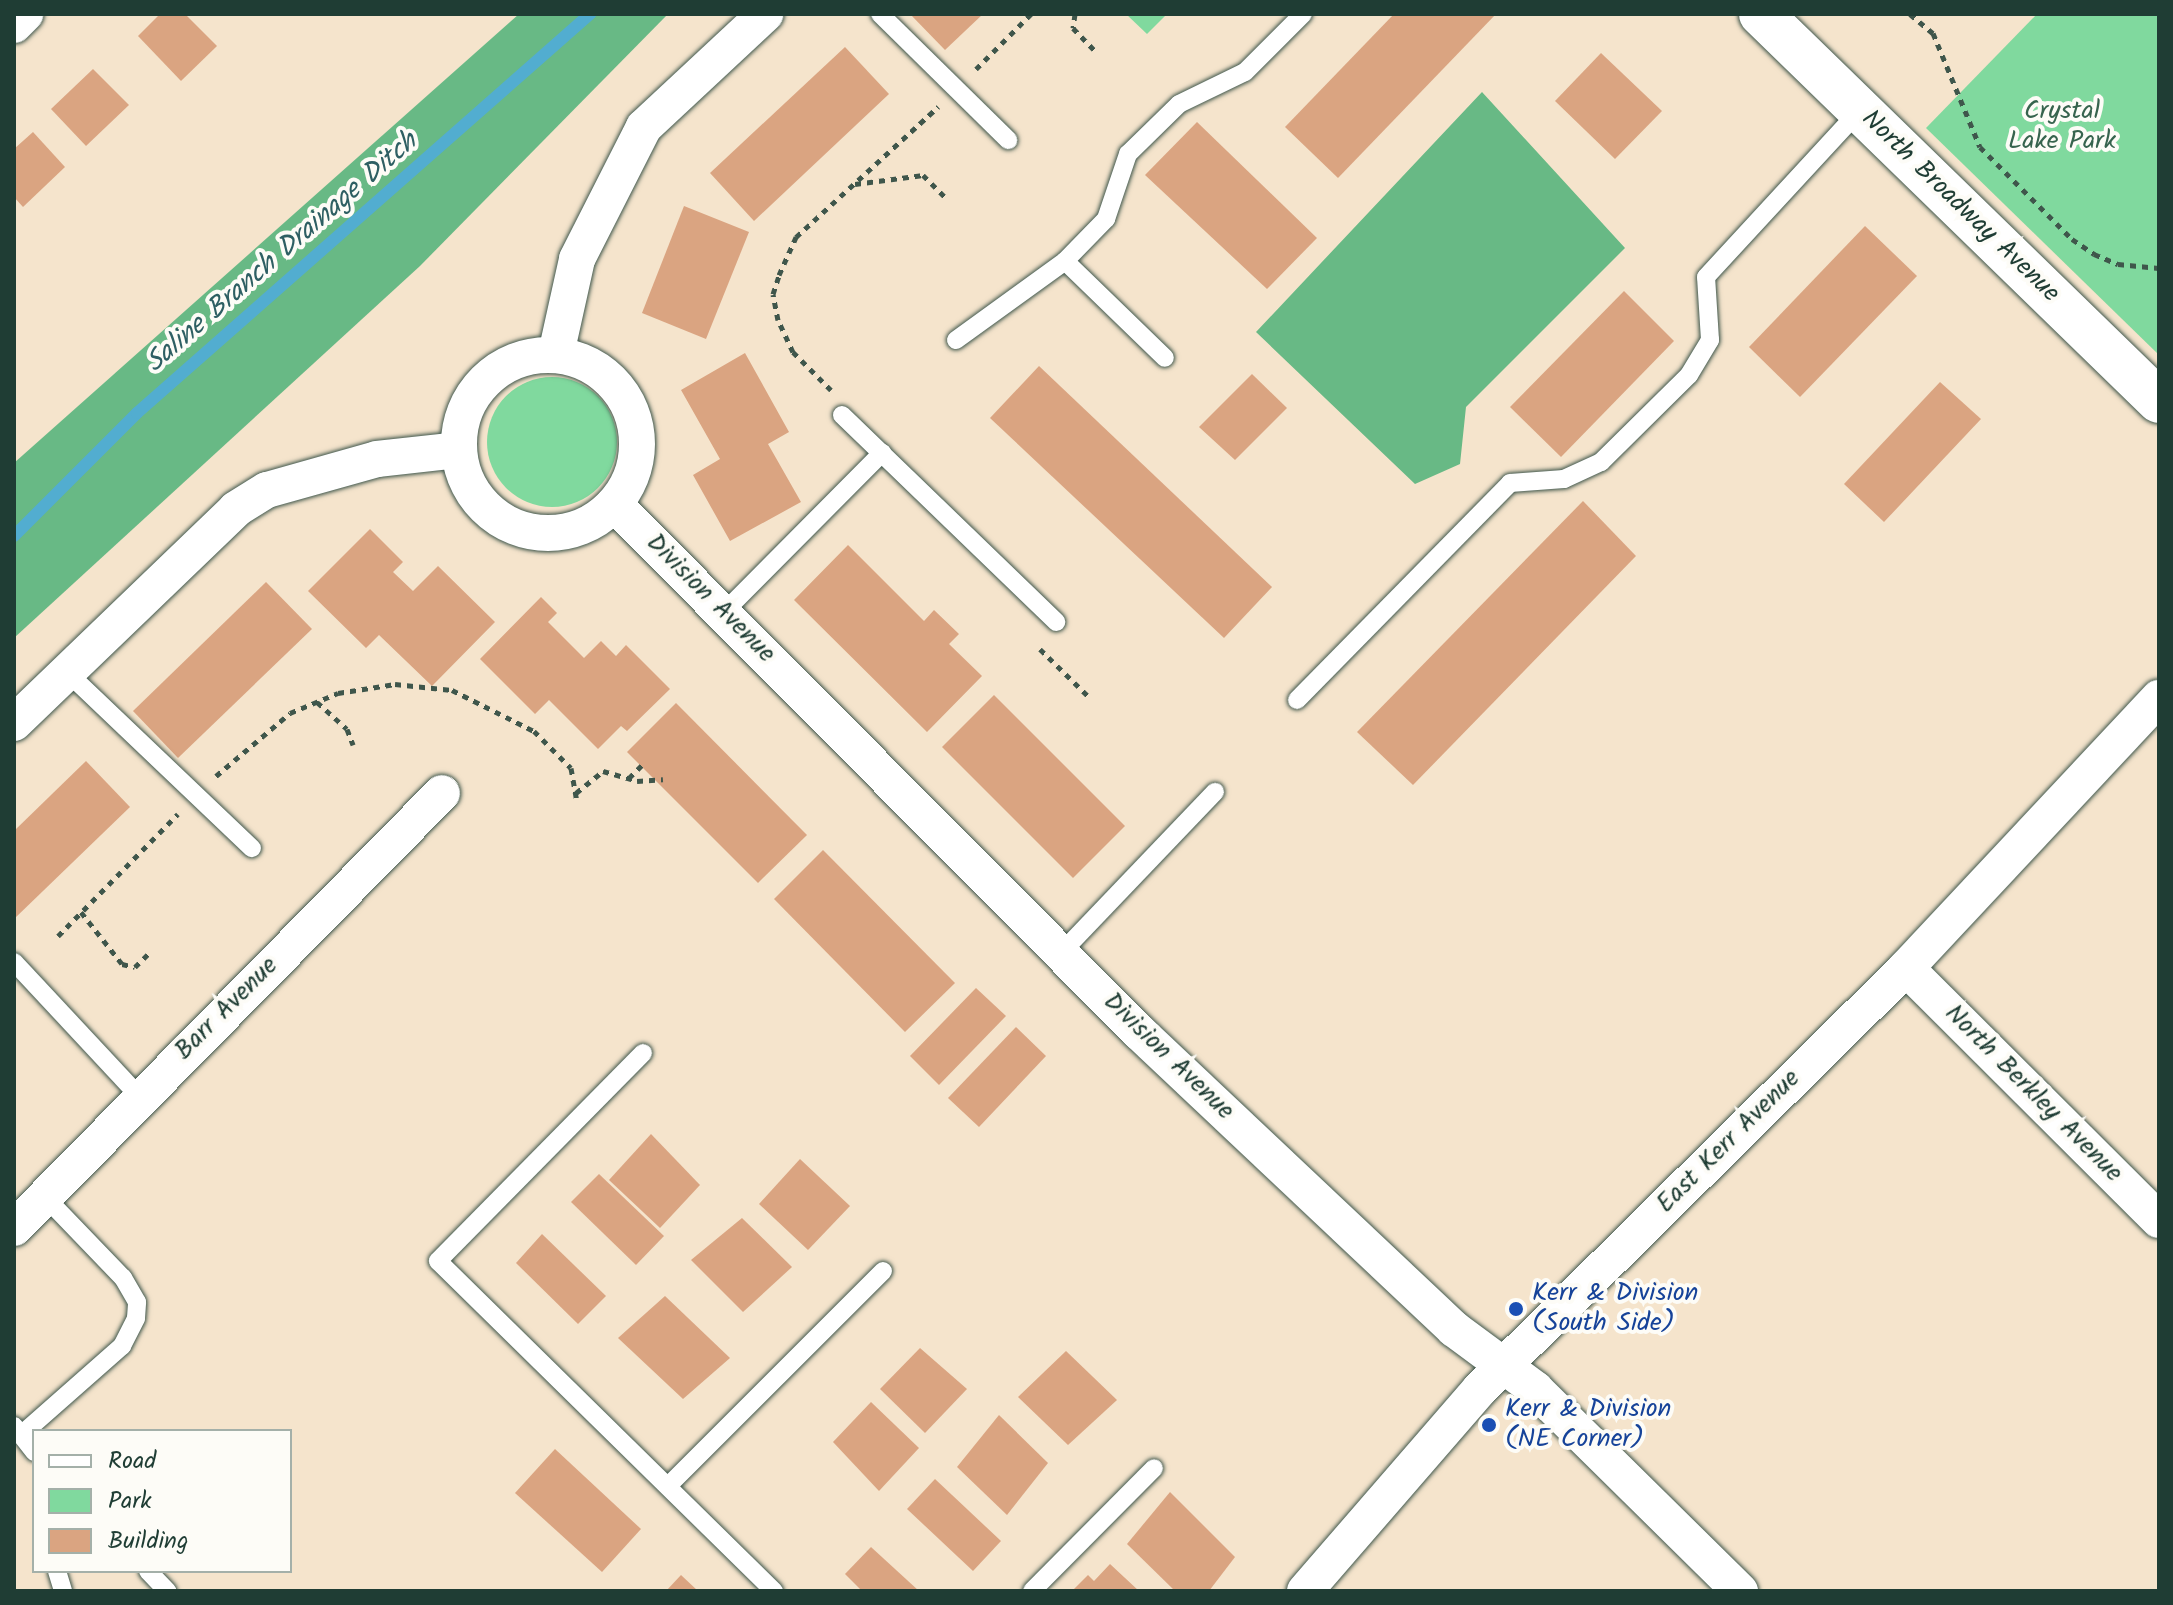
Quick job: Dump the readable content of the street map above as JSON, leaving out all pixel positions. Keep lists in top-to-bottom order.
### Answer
{
  "streets": {
    "street": [
      "North Broadway Avenue",
      "Division Avenue",
      "Barr Avenue",
      "North Berkley Avenue",
      "East Kerr Avenue"
    ]
  },
  "crossings": [
    ["Division Avenue", "East Kerr Avenue"],
    ["North Berkley Avenue", "East Kerr Avenue"]
  ],
  "water": ["Saline Branch Drainage Ditch"],
  "parks": ["Crystal Lake Park"],
  "places": ["Kerr & Division (South Side)", "Kerr & Division (NE Corner)"],
  "legend": ["Road", "Park", "Building"]
}
